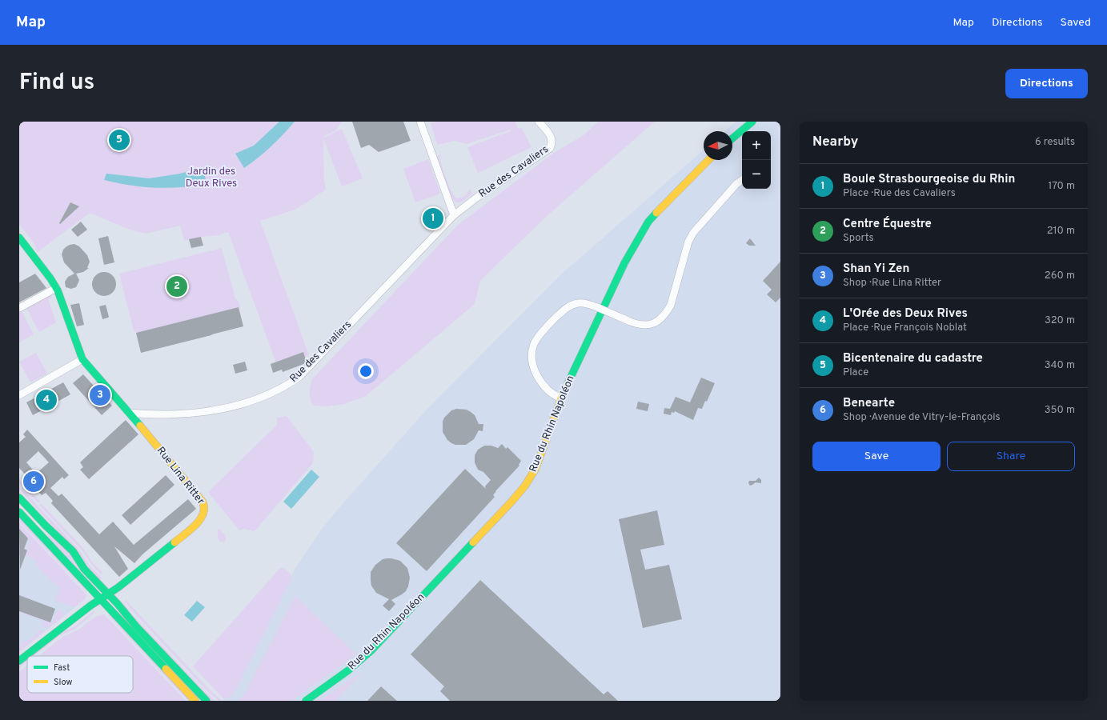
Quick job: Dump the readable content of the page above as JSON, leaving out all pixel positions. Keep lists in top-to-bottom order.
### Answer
{
  "streets": {
    "main road": ["Rue du Rhin Napoléon", "Rue Lina Ritter"],
    "street": ["Rue des Cavaliers"]
  },
  "crossings": [
    ["Rue des Cavaliers", "Rue Lina Ritter"]
  ],
  "parks": ["Jardin des Deux Rives"],
  "legend": ["Fast", "Slow"],
  "north": "left",
  "page": {
    "header": "Map",
    "nav": ["Map", "Directions", "Saved"],
    "title": "Find us",
    "buttons": [
      "Directions",
      ["Save", "Share"]
    ],
    "heading": ["Nearby", "6 results"],
    "pins": [
      "5",
      "1",
      "2",
      "3",
      "4",
      "6"
    ],
    "map_buttons": ["+", "−"],
    "list": [
      {
        "mark": "1",
        "name": "Boule Strasbourgeoise du Rhin",
        "note": "Place · Rue des Cavaliers",
        "value": "170 m"
      },
      {
        "mark": "2",
        "name": "Centre Équestre",
        "note": "Sports",
        "value": "210 m"
      },
      {
        "mark": "3",
        "name": "Shan Yi Zen",
        "note": "Shop · Rue Lina Ritter",
        "value": "260 m"
      },
      {
        "mark": "4",
        "name": "L'Orée des Deux Rives",
        "note": "Place · Rue François Noblat",
        "value": "320 m"
      },
      {
        "mark": "5",
        "name": "Bicentenaire du cadastre",
        "note": "Place",
        "value": "340 m"
      },
      {
        "mark": "6",
        "name": "Benearte",
        "note": "Shop · Avenue de Vitry-le-François",
        "value": "350 m"
      }
    ]
  }
}
